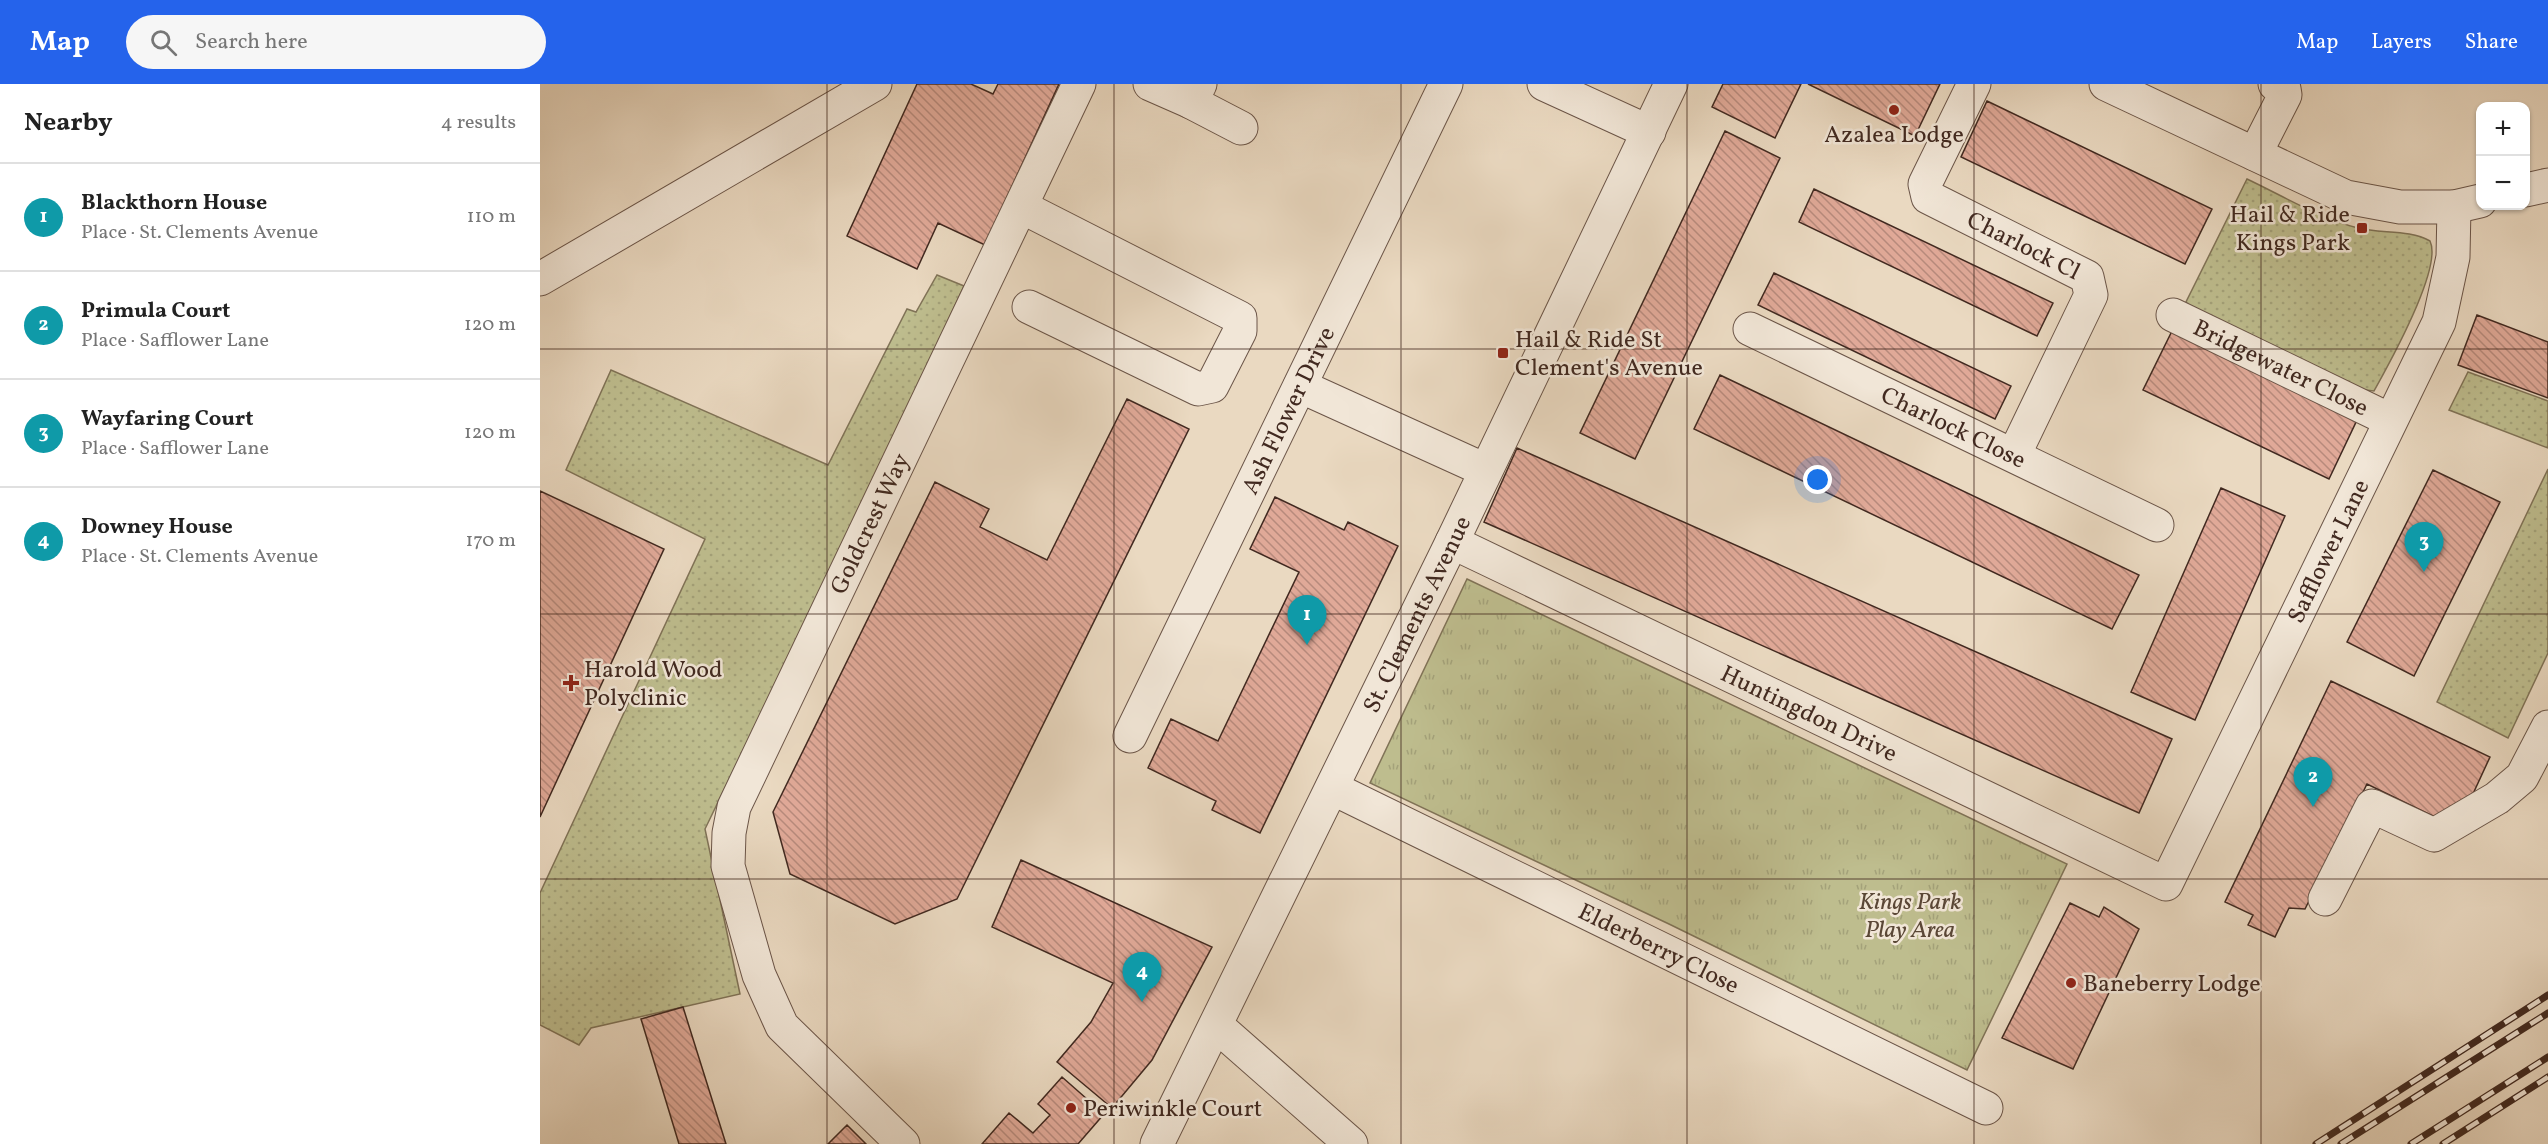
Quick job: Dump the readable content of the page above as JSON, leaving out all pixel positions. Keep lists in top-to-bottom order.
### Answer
{
  "streets": {
    "street": [
      "Charlock Cl",
      "Bridgewater Close",
      "Ash Flower Drive",
      "Charlock Close",
      "Goldcrest Way",
      "Safflower Lane",
      "St. Clements Avenue",
      "Huntingdon Drive",
      "Elderberry Close"
    ]
  },
  "crossings": [
    ["Charlock Cl", "Charlock Close"],
    ["Bridgewater Close", "Safflower Lane"],
    ["Safflower Lane", "Huntingdon Drive"],
    ["St. Clements Avenue", "Huntingdon Drive"],
    ["St. Clements Avenue", "Elderberry Close"]
  ],
  "parks": ["Kings Park Play Area"],
  "places": {
    "other": ["Azalea Lodge", "Baneberry Lodge", "Periwinkle Court"],
    "transit": ["Hail & Ride Kings Park", "Hail & Ride St Clement's Avenue"],
    "health": ["Harold Wood Polyclinic"]
  },
  "page": {
    "header": "Map",
    "search": "Search here",
    "nav": ["Map", "Layers", "Share"],
    "heading": ["Nearby", "4 results"],
    "map_buttons": ["+", "−"],
    "list": [
      {
        "mark": "1",
        "name": "Blackthorn House",
        "note": "Place · St. Clements Avenue",
        "value": "110 m"
      },
      {
        "mark": "2",
        "name": "Primula Court",
        "note": "Place · Safflower Lane",
        "value": "120 m"
      },
      {
        "mark": "3",
        "name": "Wayfaring Court",
        "note": "Place · Safflower Lane",
        "value": "120 m"
      },
      {
        "mark": "4",
        "name": "Downey House",
        "note": "Place · St. Clements Avenue",
        "value": "170 m"
      }
    ],
    "pins": [
      "3",
      "1",
      "2",
      "4"
    ]
  }
}
